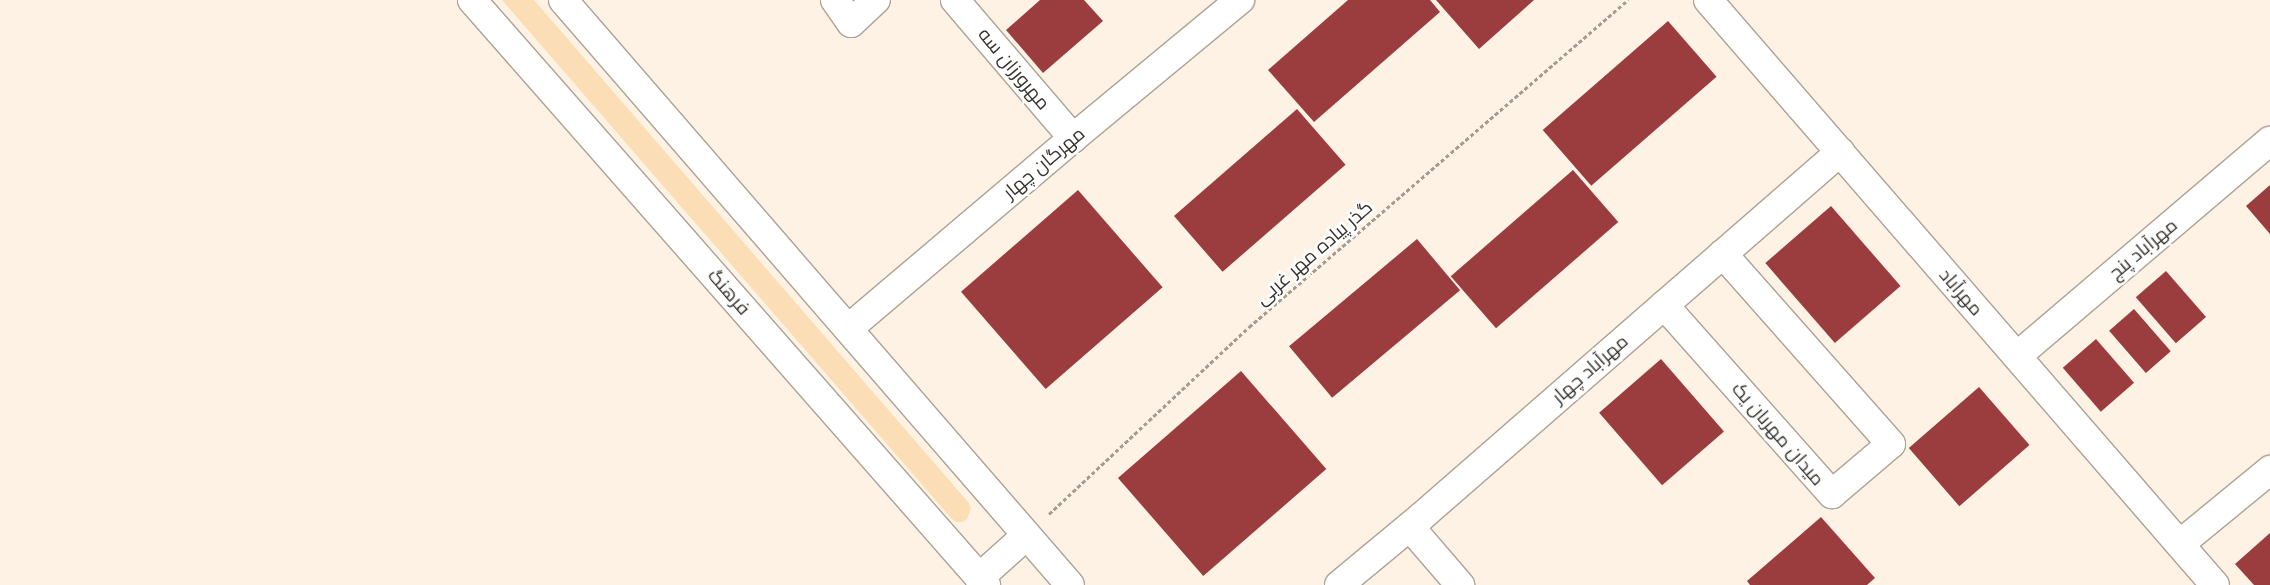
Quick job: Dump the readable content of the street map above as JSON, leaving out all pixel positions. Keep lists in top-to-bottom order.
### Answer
{
  "streets": {
    "street": [
      "مهرورزان سه",
      "مهرگان چهار",
      "مهرآباد پنج",
      "فرهنگ",
      "مهرآباد",
      "مهرآباد چهار",
      "میدان مهربان یک"
    ],
    "path": ["گذر پیاده مهر غربی"]
  },
  "crossings": [
    ["مهرورزان سه", "مهرگان چهار"],
    ["مهرآباد پنج", "مهرآباد"],
    ["مهرآباد", "مهرآباد چهار"],
    ["مهرآباد چهار", "میدان مهربان یک"]
  ]
}
